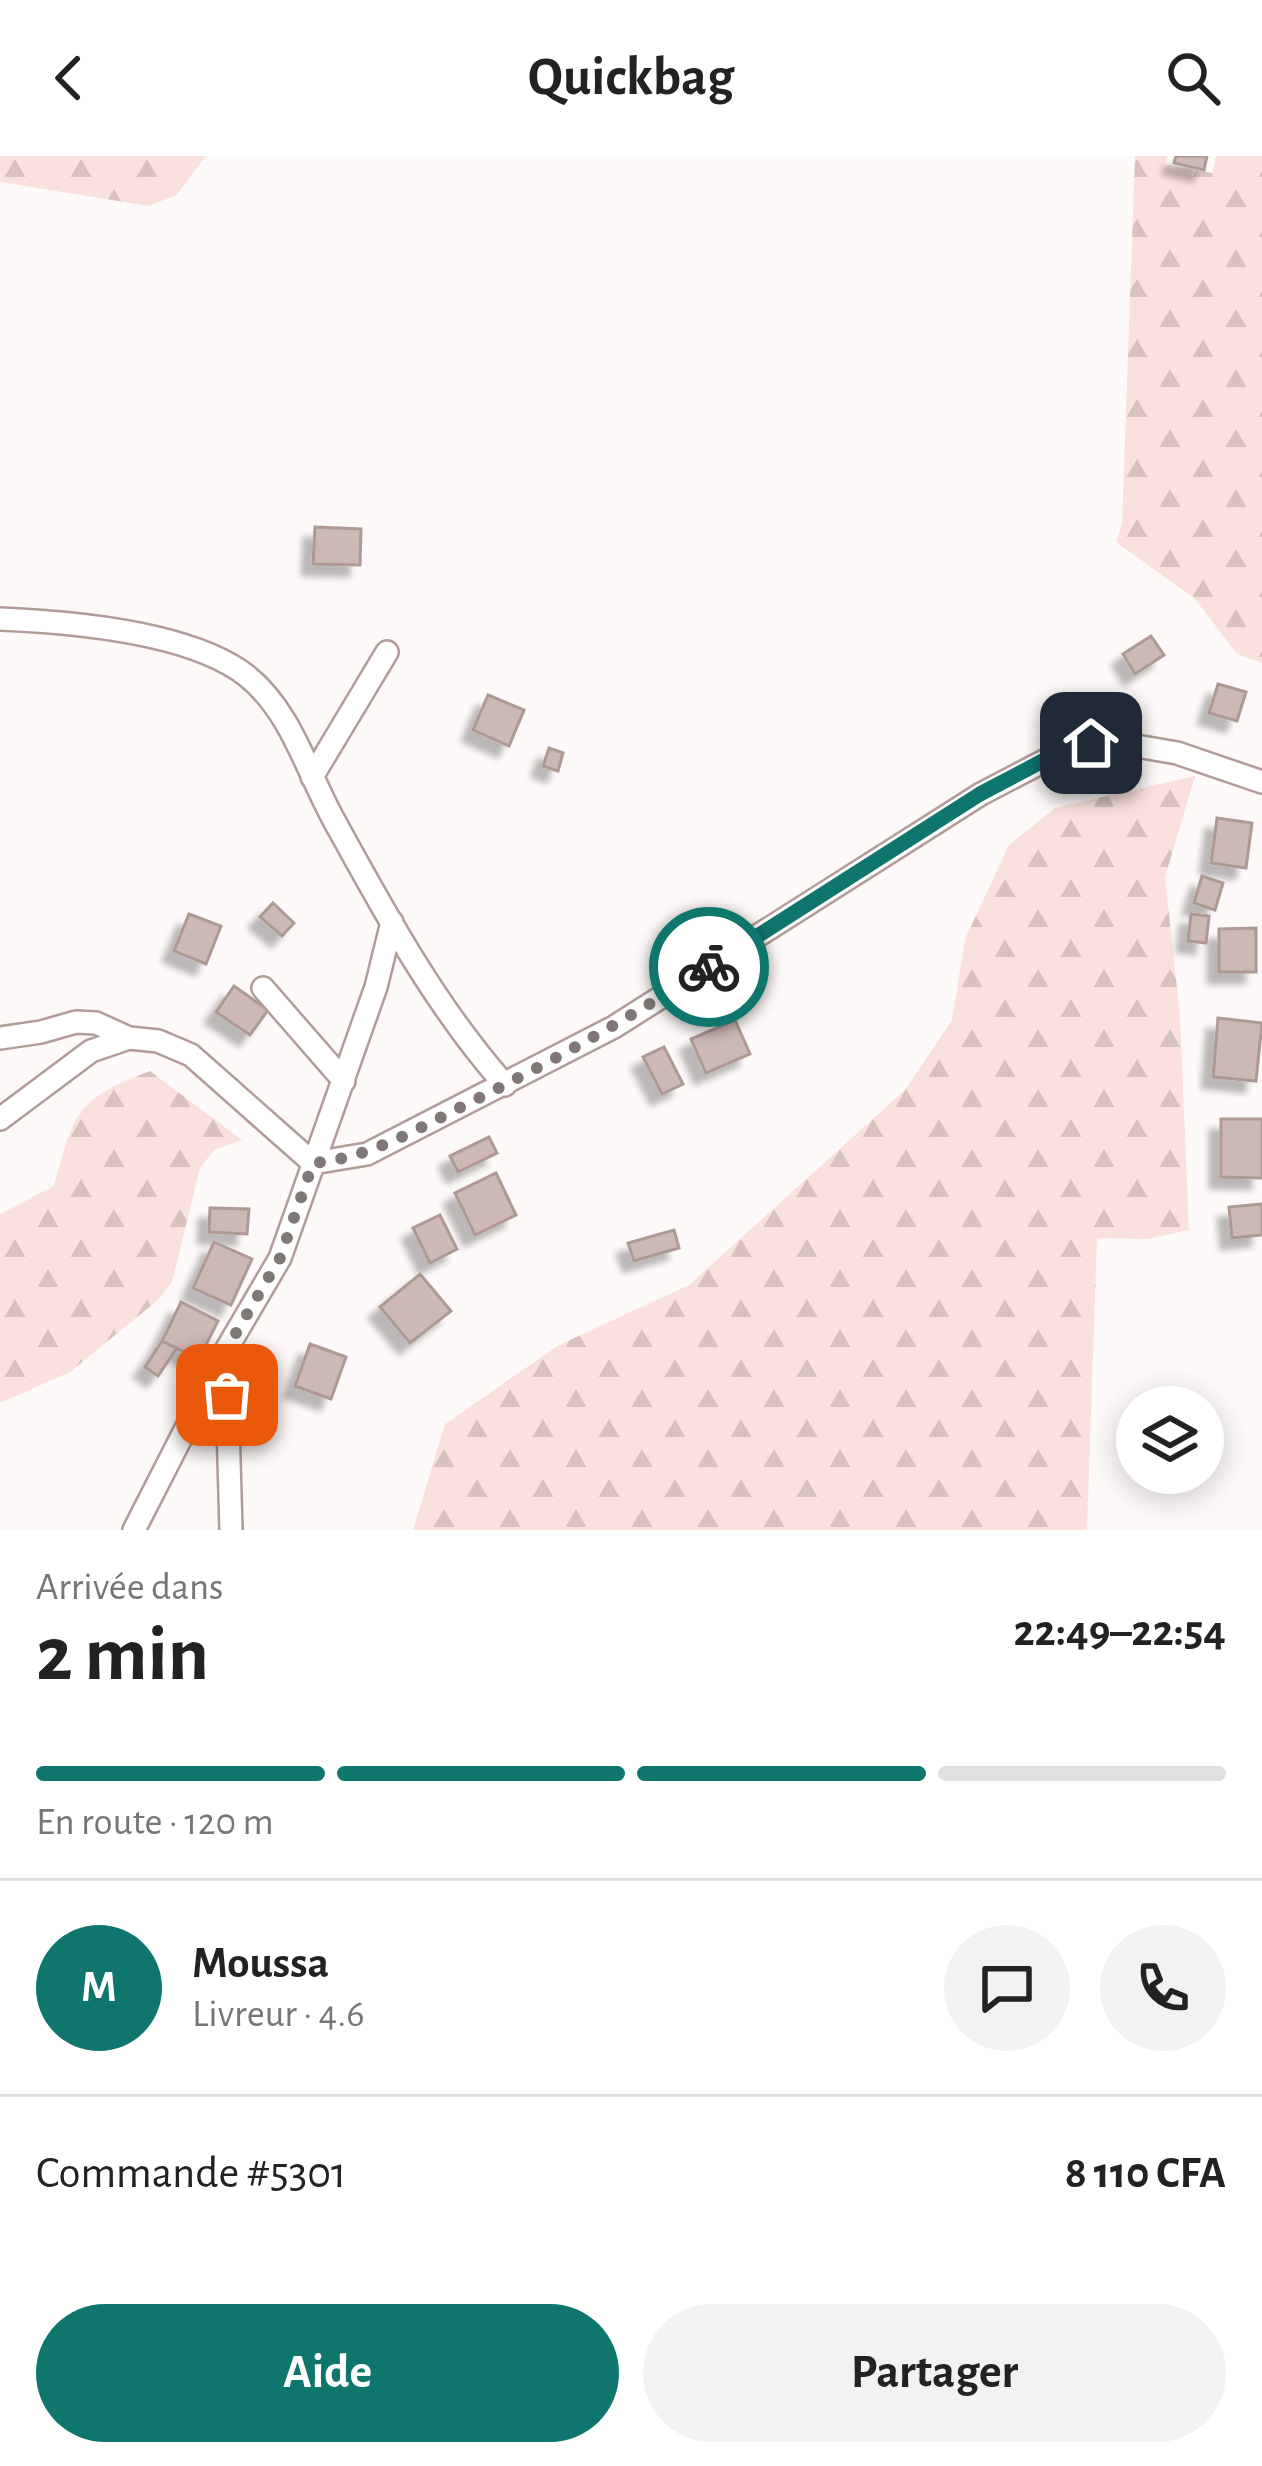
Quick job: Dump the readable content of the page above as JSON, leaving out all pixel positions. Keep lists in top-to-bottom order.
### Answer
{
  "page": {
    "header": "Quickbag",
    "heading": ["2 min", "Arrivée dans", "22:49–22:54"],
    "panel": [
      "Moussa",
      "Livreur · 4.6",
      "Commande #5301",
      "8 110 CFA"
    ],
    "bar": "En route · 120 m",
    "round": "M",
    "buttons": ["Aide", "Partager"]
  }
}
